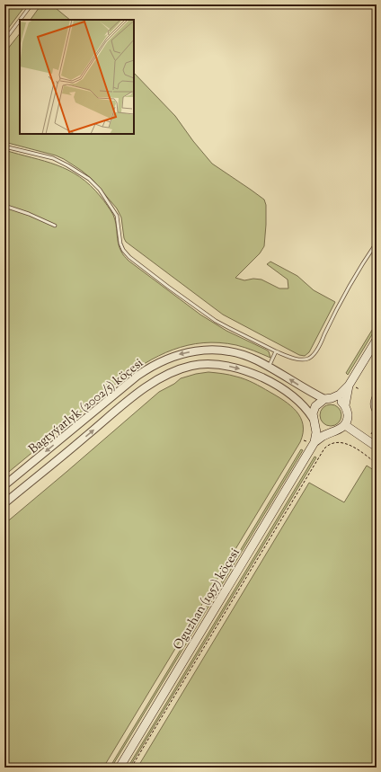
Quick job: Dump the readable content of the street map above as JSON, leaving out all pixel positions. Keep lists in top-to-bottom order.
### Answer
{
  "streets": {
    "main road": ["Oguzhan (1957) köçesi"],
    "street": ["Bagtyýarlyk (2002/5) köçesi"]
  },
  "crossings": [
    ["Bagtyýarlyk (2002/5) köçesi", "Oguzhan (1957) köçesi"]
  ]
}
